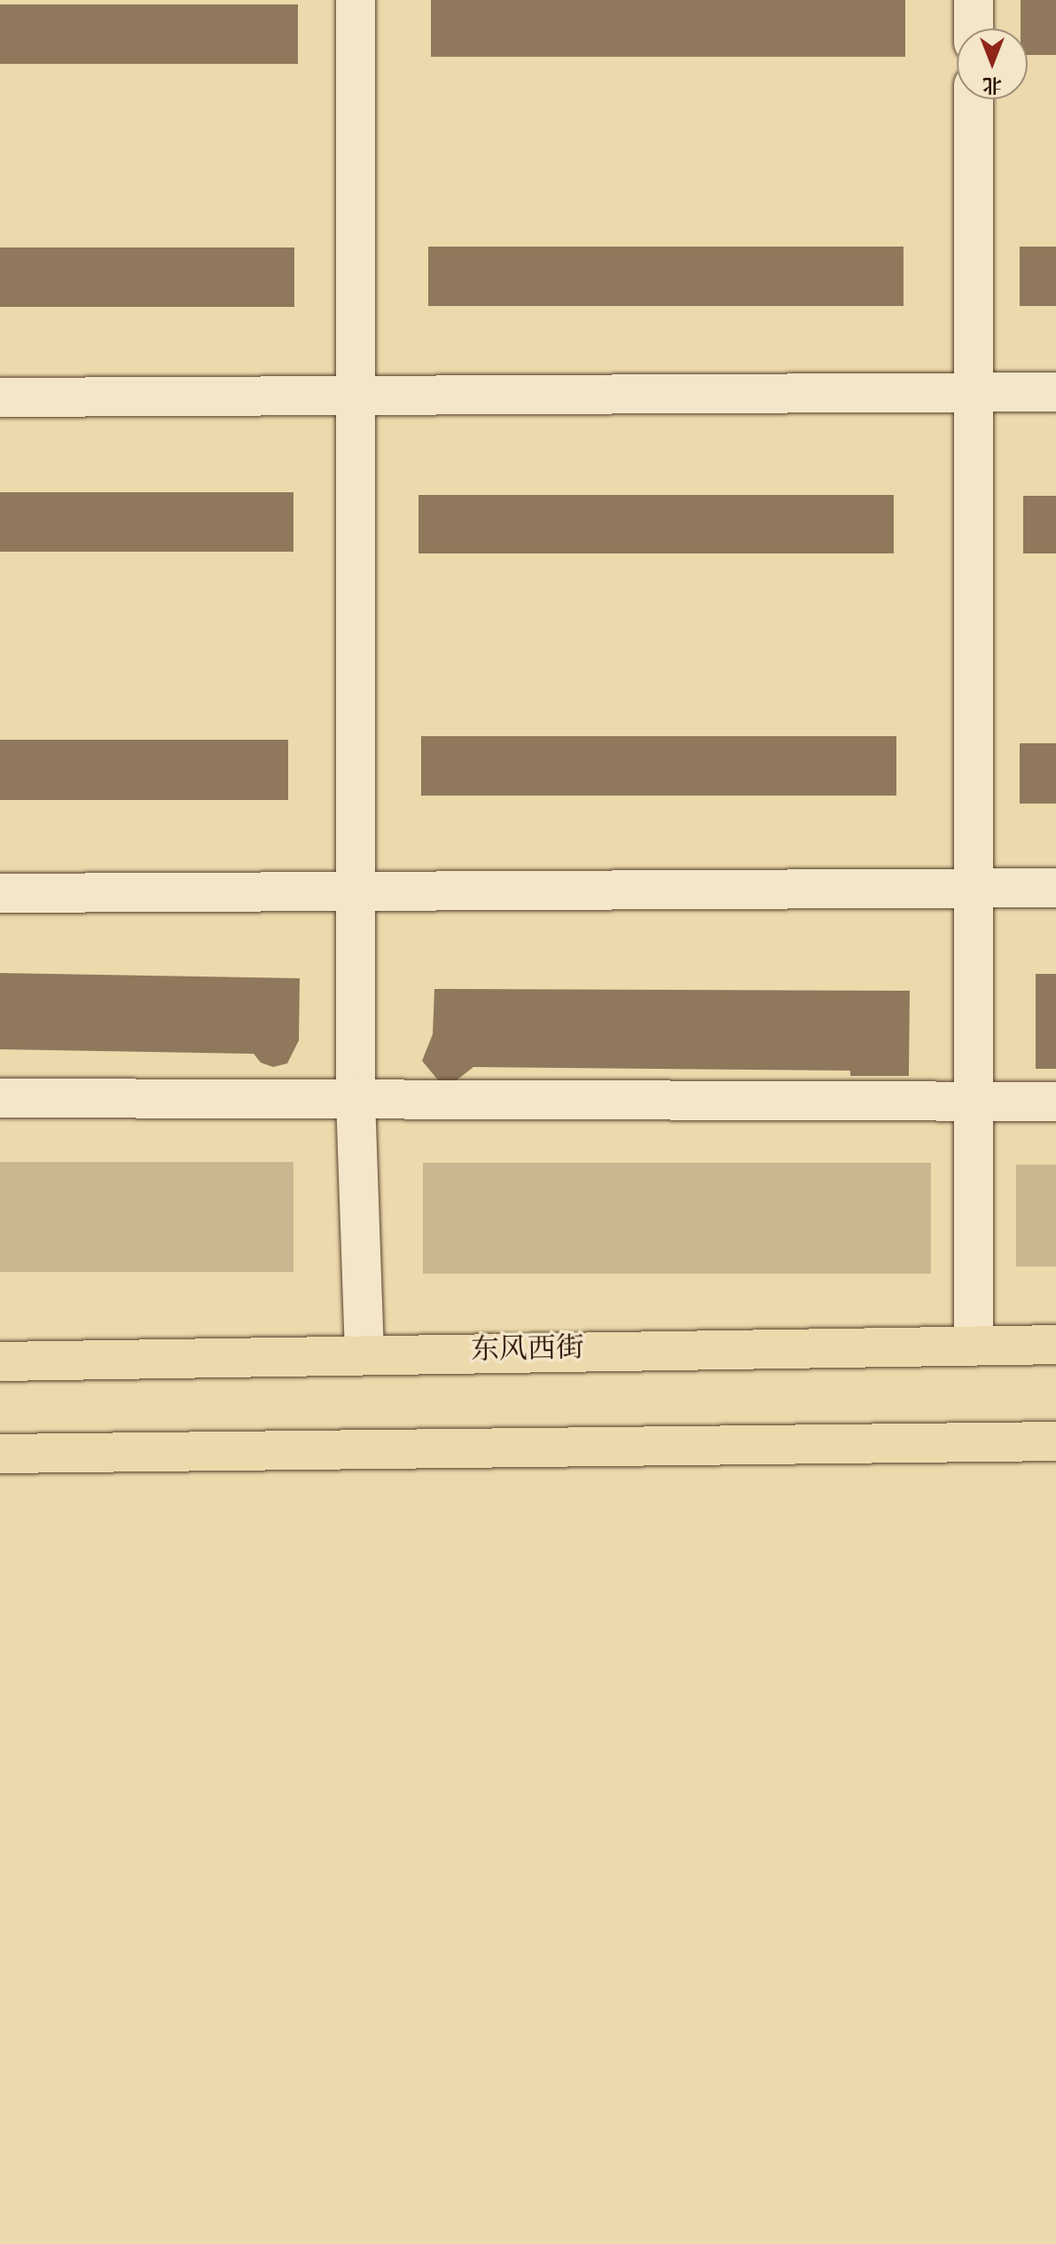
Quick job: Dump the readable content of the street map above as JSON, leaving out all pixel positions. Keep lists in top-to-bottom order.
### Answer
{
  "streets": {
    "main road": ["东风西街"]
  },
  "north": "bottom"
}
